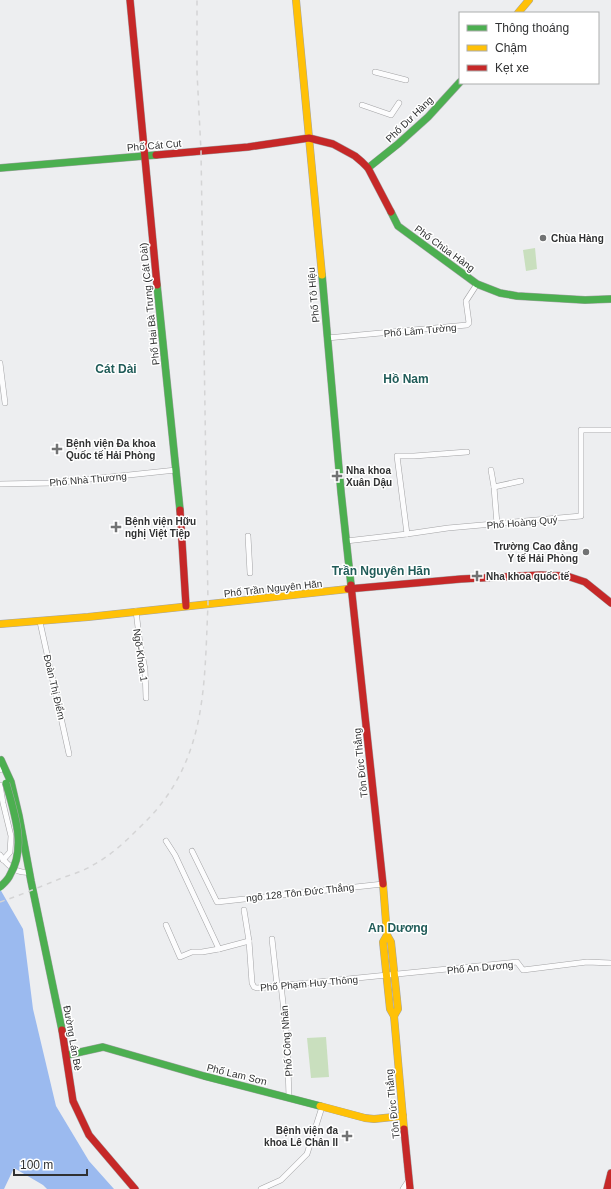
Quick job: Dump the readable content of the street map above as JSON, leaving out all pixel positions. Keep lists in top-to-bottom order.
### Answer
{
  "streets": {
    "main road": [
      "Phố Dư Hàng",
      "Phố Cát Cụt",
      "Phố Chùa Hàng",
      "Phố Tô Hiệu",
      "Phố Hai Bà Trưng (Cát Dài)",
      "Phố Trần Nguyên Hãn",
      "Tôn Đức Thắng",
      "Đường Lán Bè",
      "Phố Lam Sơn"
    ],
    "street": [
      "Phố Lâm Tường",
      "Phố Nhà Thương",
      "Phố Hoàng Quý",
      "Ngõ-Khoa 1",
      "Đoàn Thị Điểm",
      "ngõ 128 Tôn Đức Thắng",
      "Phố An Dương",
      "Phố Phạm Huy Thông",
      "Phố Công Nhân"
    ]
  },
  "crossings": [
    ["Phố Dư Hàng", "Phố Chùa Hàng"],
    ["Phố Cát Cụt", "Phố Chùa Hàng"],
    ["Phố Cát Cụt", "Phố Tô Hiệu"],
    ["Phố Cát Cụt", "Phố Hai Bà Trưng (Cát Dài)"],
    ["Phố Chùa Hàng", "Phố Tô Hiệu"],
    ["Phố Chùa Hàng", "Phố Lâm Tường"],
    ["Phố Tô Hiệu", "Phố Lâm Tường"],
    ["Phố Tô Hiệu", "Phố Hoàng Quý"],
    ["Phố Tô Hiệu", "Phố Trần Nguyên Hãn"],
    ["Phố Tô Hiệu", "Tôn Đức Thắng"],
    ["Phố Hai Bà Trưng (Cát Dài)", "Phố Nhà Thương"],
    ["Phố Hai Bà Trưng (Cát Dài)", "Phố Trần Nguyên Hãn"],
    ["Phố Trần Nguyên Hãn", "Ngõ-Khoa 1"],
    ["Phố Trần Nguyên Hãn", "Đoàn Thị Điểm"],
    ["Phố Trần Nguyên Hãn", "Tôn Đức Thắng"],
    ["Tôn Đức Thắng", "ngõ 128 Tôn Đức Thắng"],
    ["Tôn Đức Thắng", "Phố An Dương"],
    ["Tôn Đức Thắng", "Phố Phạm Huy Thông"],
    ["Tôn Đức Thắng", "Phố Lam Sơn"],
    ["Phố An Dương", "Phố Phạm Huy Thông"],
    ["Phố Phạm Huy Thông", "Phố Công Nhân"],
    ["Đường Lán Bè", "Phố Lam Sơn"],
    ["Phố Công Nhân", "Phố Lam Sơn"]
  ],
  "districts": [
    "Cát Dài",
    "Hồ Nam",
    "Trần Nguyên Hãn",
    "An Dương"
  ],
  "places": {
    "other": ["Chùa Hàng", "Trường Cao đẳng Y tế Hải Phòng"],
    "health": [
      "Bệnh viện Đa khoa Quốc tế Hải Phòng",
      "Nha khoa Xuân Dậu",
      "Bệnh viện Hữu nghị Việt Tiệp",
      "Nha khoa quốc tế",
      "Bệnh viện đa khoa Lê Chân II"
    ]
  },
  "legend": ["Thông thoáng", "Chậm", "Kẹt xe"],
  "scale_bar": "100 m"
}
